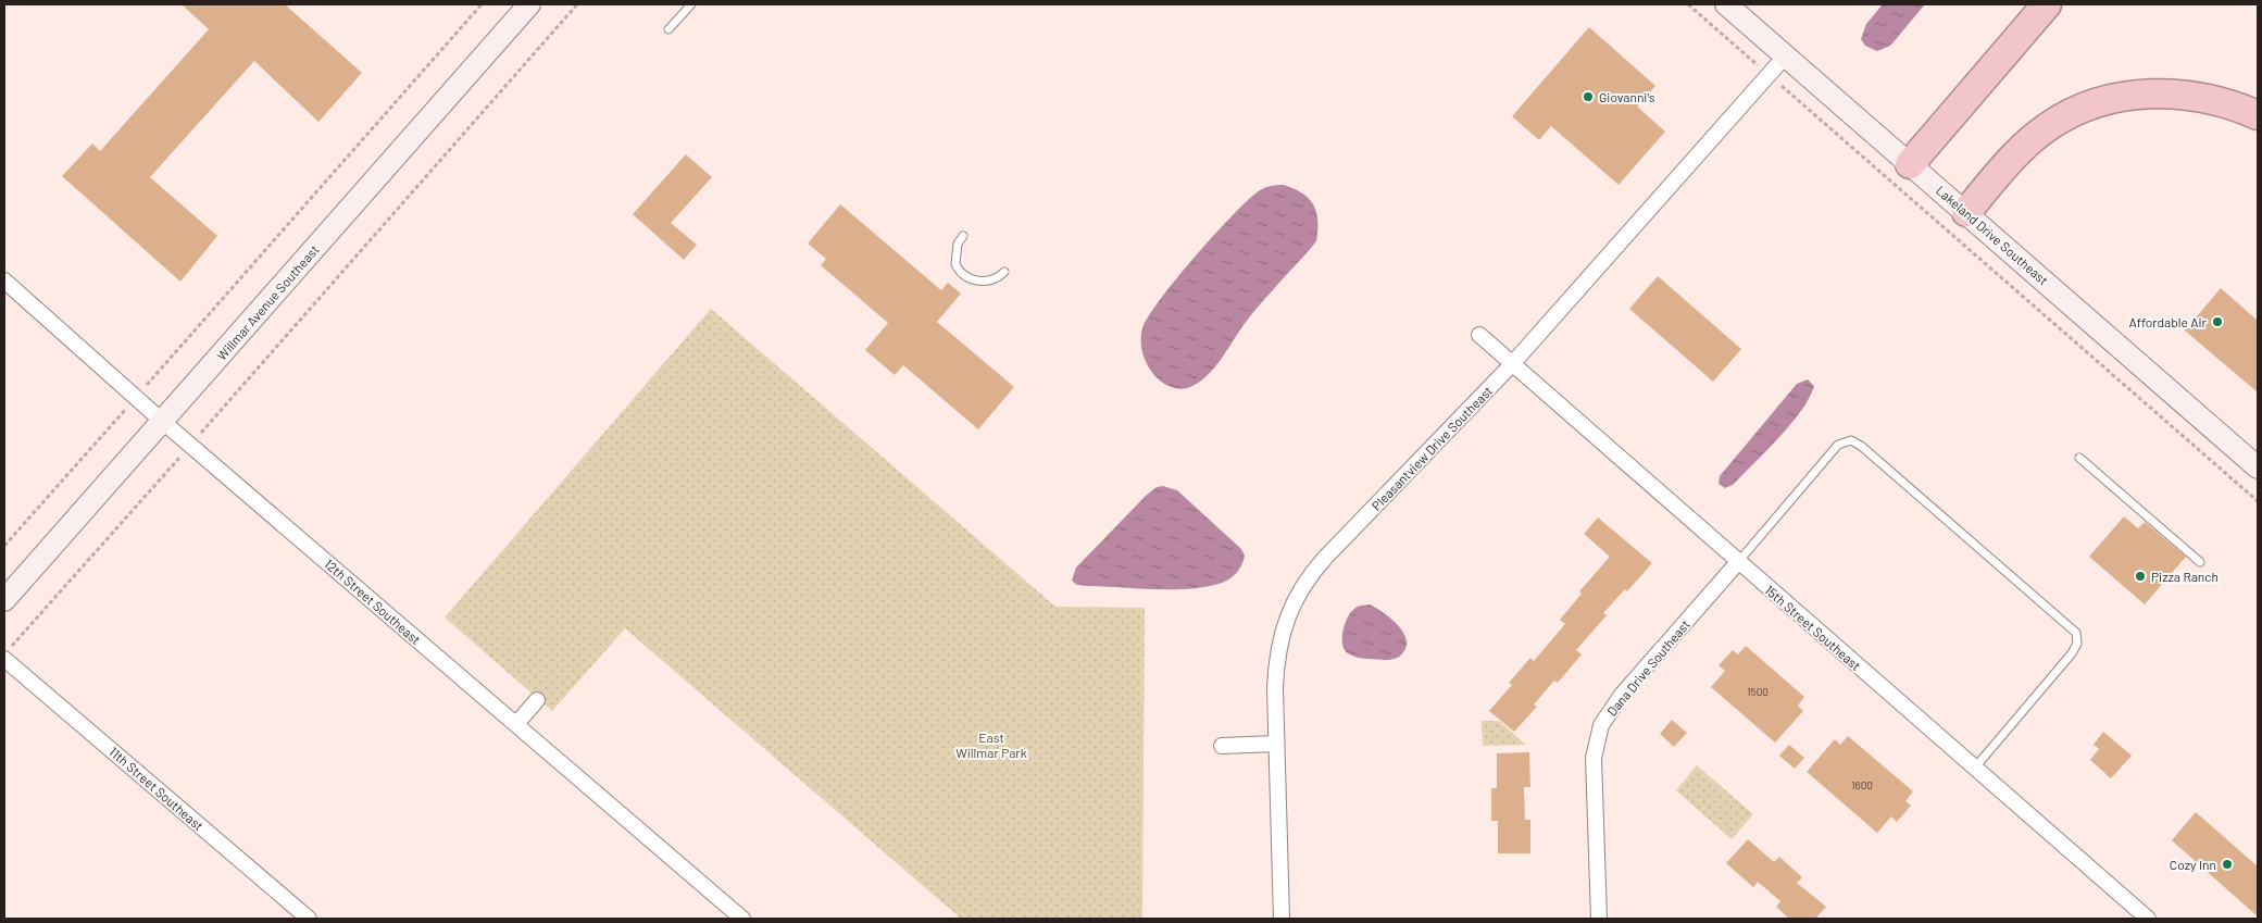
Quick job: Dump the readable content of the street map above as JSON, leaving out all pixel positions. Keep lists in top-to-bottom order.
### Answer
{
  "streets": {
    "main road": ["Lakeland Drive Southeast", "Willmar Avenue Southeast"],
    "street": [
      "Pleasantview Drive Southeast",
      "12th Street Southeast",
      "15th Street Southeast",
      "Dana Drive Southeast",
      "11th Street Southeast"
    ]
  },
  "crossings": [
    ["Lakeland Drive Southeast", "Pleasantview Drive Southeast"],
    ["Willmar Avenue Southeast", "12th Street Southeast"],
    ["Pleasantview Drive Southeast", "15th Street Southeast"],
    ["15th Street Southeast", "Dana Drive Southeast"]
  ],
  "parks": ["East Willmar Park"],
  "places": [
    "Giovanni's",
    "Affordable Air",
    "Pizza Ranch",
    "Cozy Inn"
  ],
  "house_numbers": ["1500", "1600"]
}
